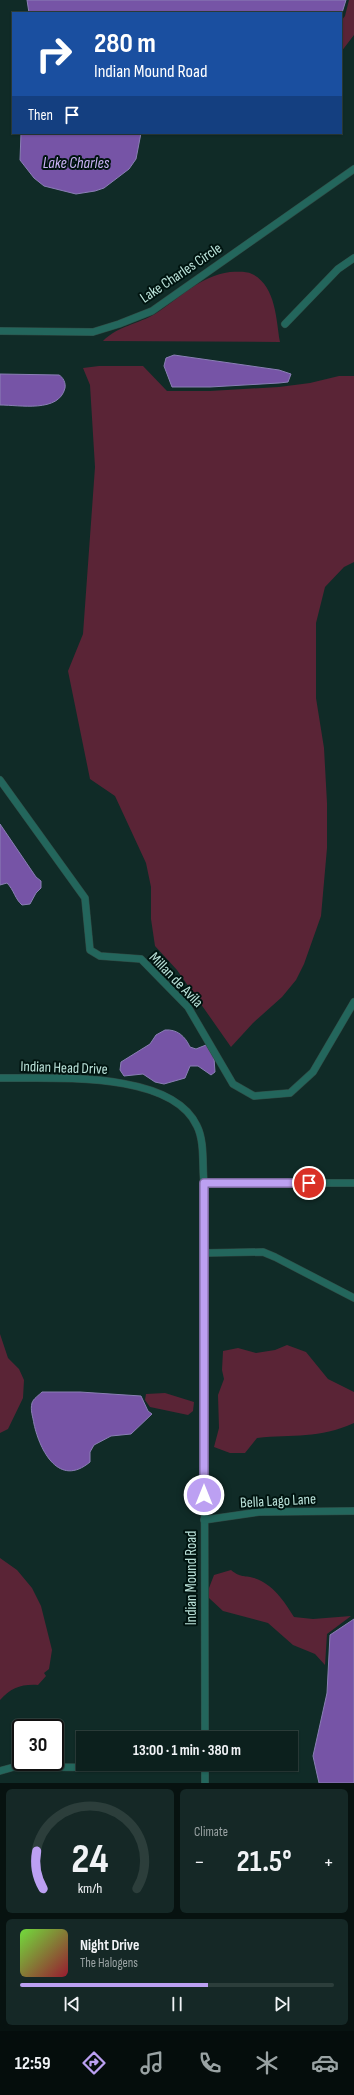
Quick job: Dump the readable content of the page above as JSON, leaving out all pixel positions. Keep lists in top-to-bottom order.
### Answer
{
  "streets": {
    "street": [
      "Lake Charles Circle",
      "Millan de Avila",
      "Indian Head Drive",
      "Bella Lago Lane",
      "Indian Mound Road"
    ]
  },
  "crossings": [
    ["Indian Head Drive", "Indian Mound Road"],
    ["Bella Lago Lane", "Indian Mound Road"]
  ],
  "water": ["Lake Charles"],
  "page": {
    "turn": ["280 m", "Indian Mound Road"],
    "then": "Then",
    "limit": "30",
    "trip": "13:00 · 1 min · 380 m",
    "tile": "Climate",
    "heat": ["−", "21.5°", "+"],
    "song": ["Night Drive", "The Halogens"],
    "tabs": "12:59",
    "gauge": ["24", "km/h"]
  }
}
